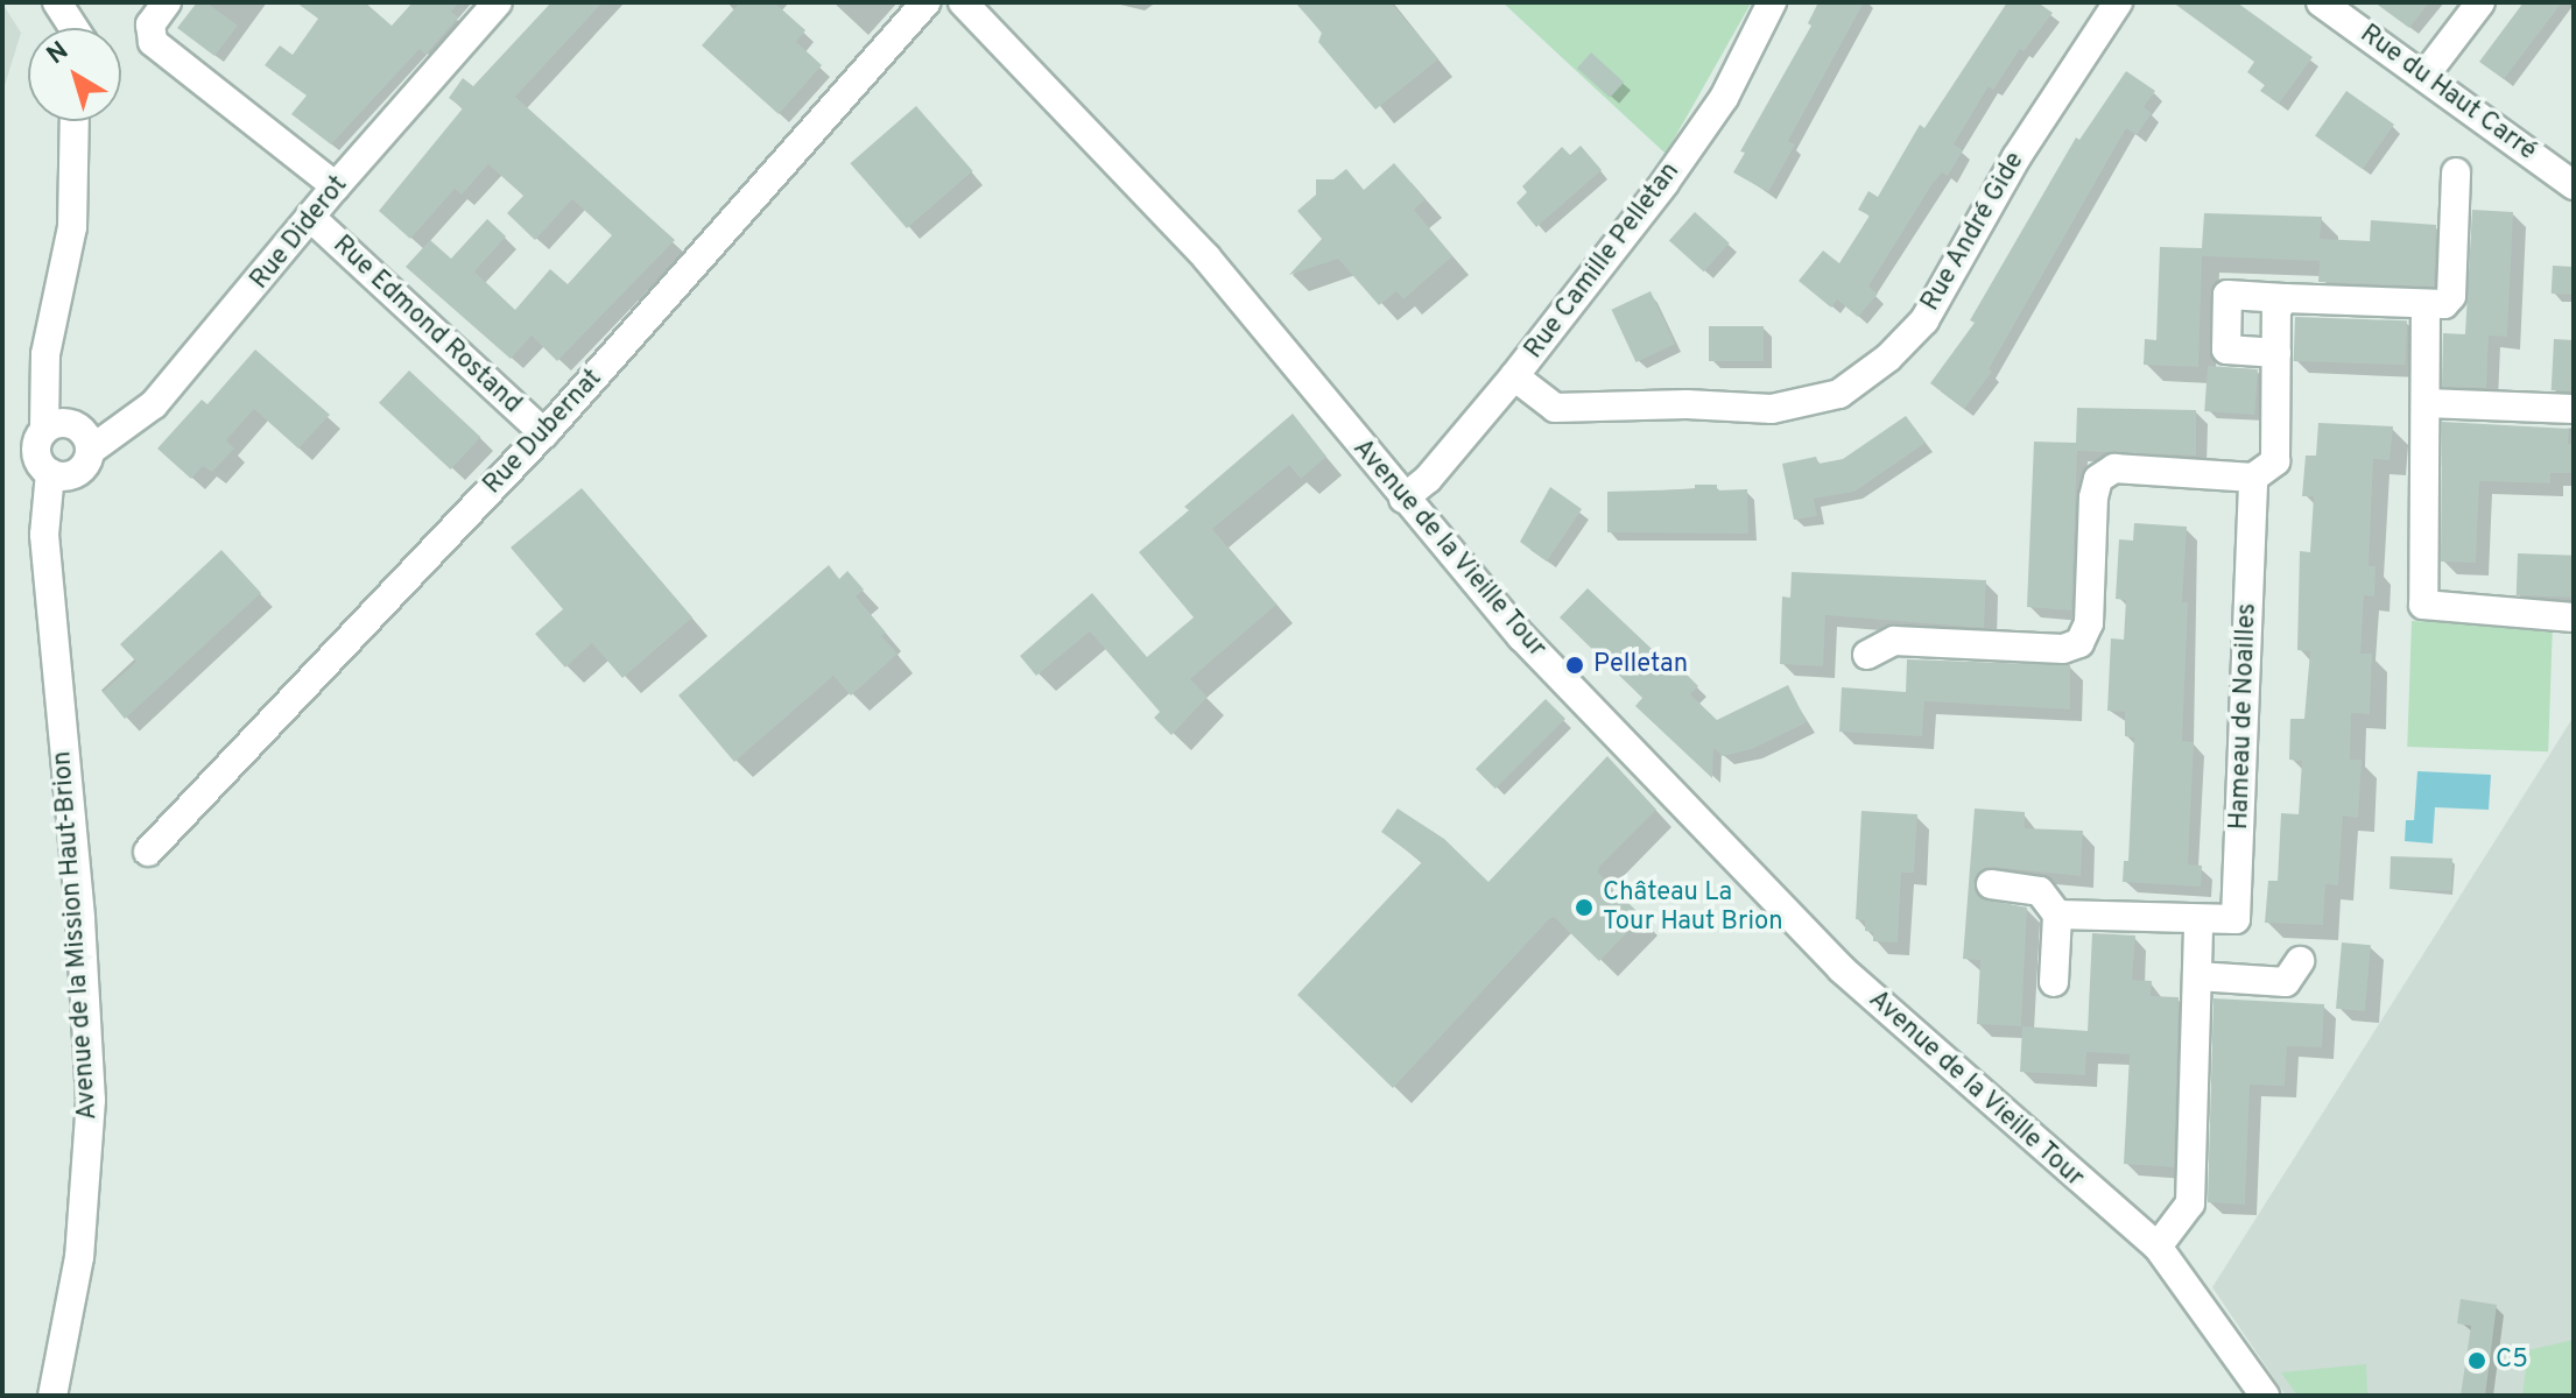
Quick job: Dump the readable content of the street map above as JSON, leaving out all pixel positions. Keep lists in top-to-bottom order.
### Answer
{
  "streets": {
    "street": [
      "Rue du Haut Carré",
      "Rue André Gide",
      "Rue Diderot",
      "Rue Camille Pelletan",
      "Rue Edmond Rostand",
      "Rue Dubernat",
      "Avenue de la Vieille Tour",
      "Hameau de Noailles",
      "Avenue de la Mission Haut-Brion"
    ]
  },
  "crossings": [
    ["Rue André Gide", "Rue Camille Pelletan"],
    ["Rue Diderot", "Rue Edmond Rostand"],
    ["Rue Diderot", "Avenue de la Mission Haut-Brion"],
    ["Rue Camille Pelletan", "Avenue de la Vieille Tour"],
    ["Rue Edmond Rostand", "Rue Dubernat"]
  ],
  "places": ["Pelletan", "Château La Tour Haut Brion", "C5"],
  "north": "top left"
}
